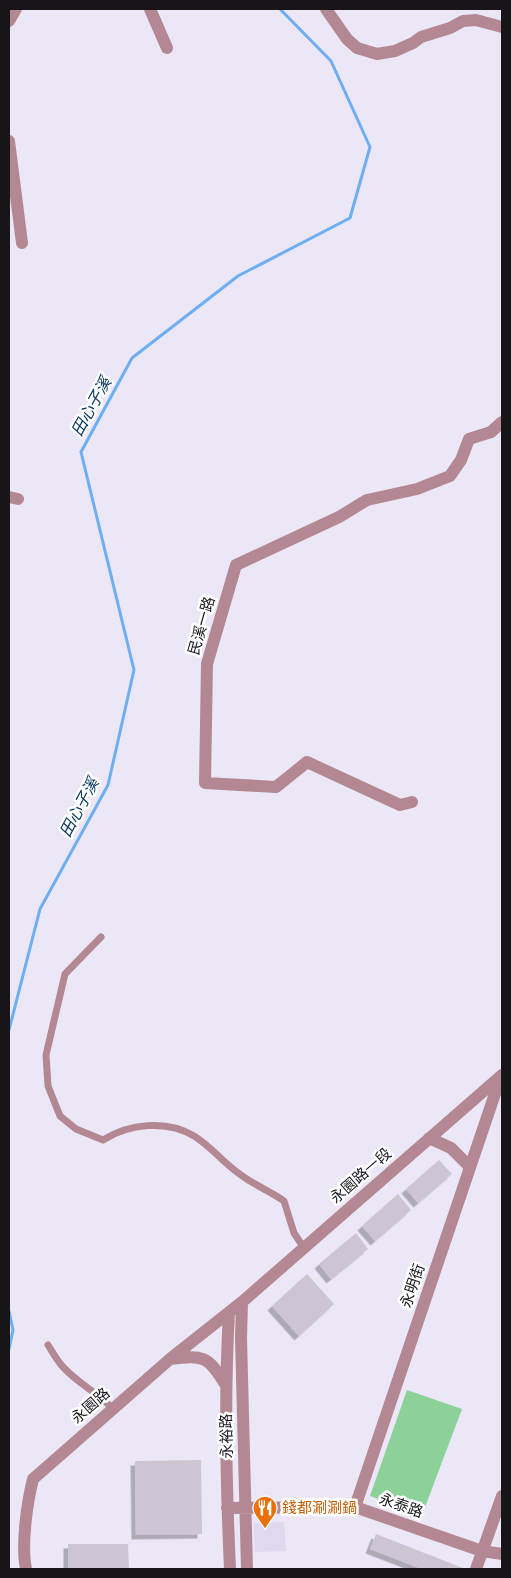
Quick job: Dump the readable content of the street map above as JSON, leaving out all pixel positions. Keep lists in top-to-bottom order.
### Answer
{
  "streets": {
    "street": [
      "民溪一路",
      "永園路一段",
      "永明街",
      "永園路",
      "永裕路",
      "永泰路"
    ]
  },
  "crossings": [
    ["永園路一段", "永明街"],
    ["永園路一段", "永園路"],
    ["永園路一段", "永裕路"],
    ["永明街", "永泰路"],
    ["永園路", "永裕路"],
    ["永裕路", "永泰路"]
  ],
  "water": ["田心子溪"],
  "places": {
    "restaurant": ["錢都涮涮鍋"]
  }
}
